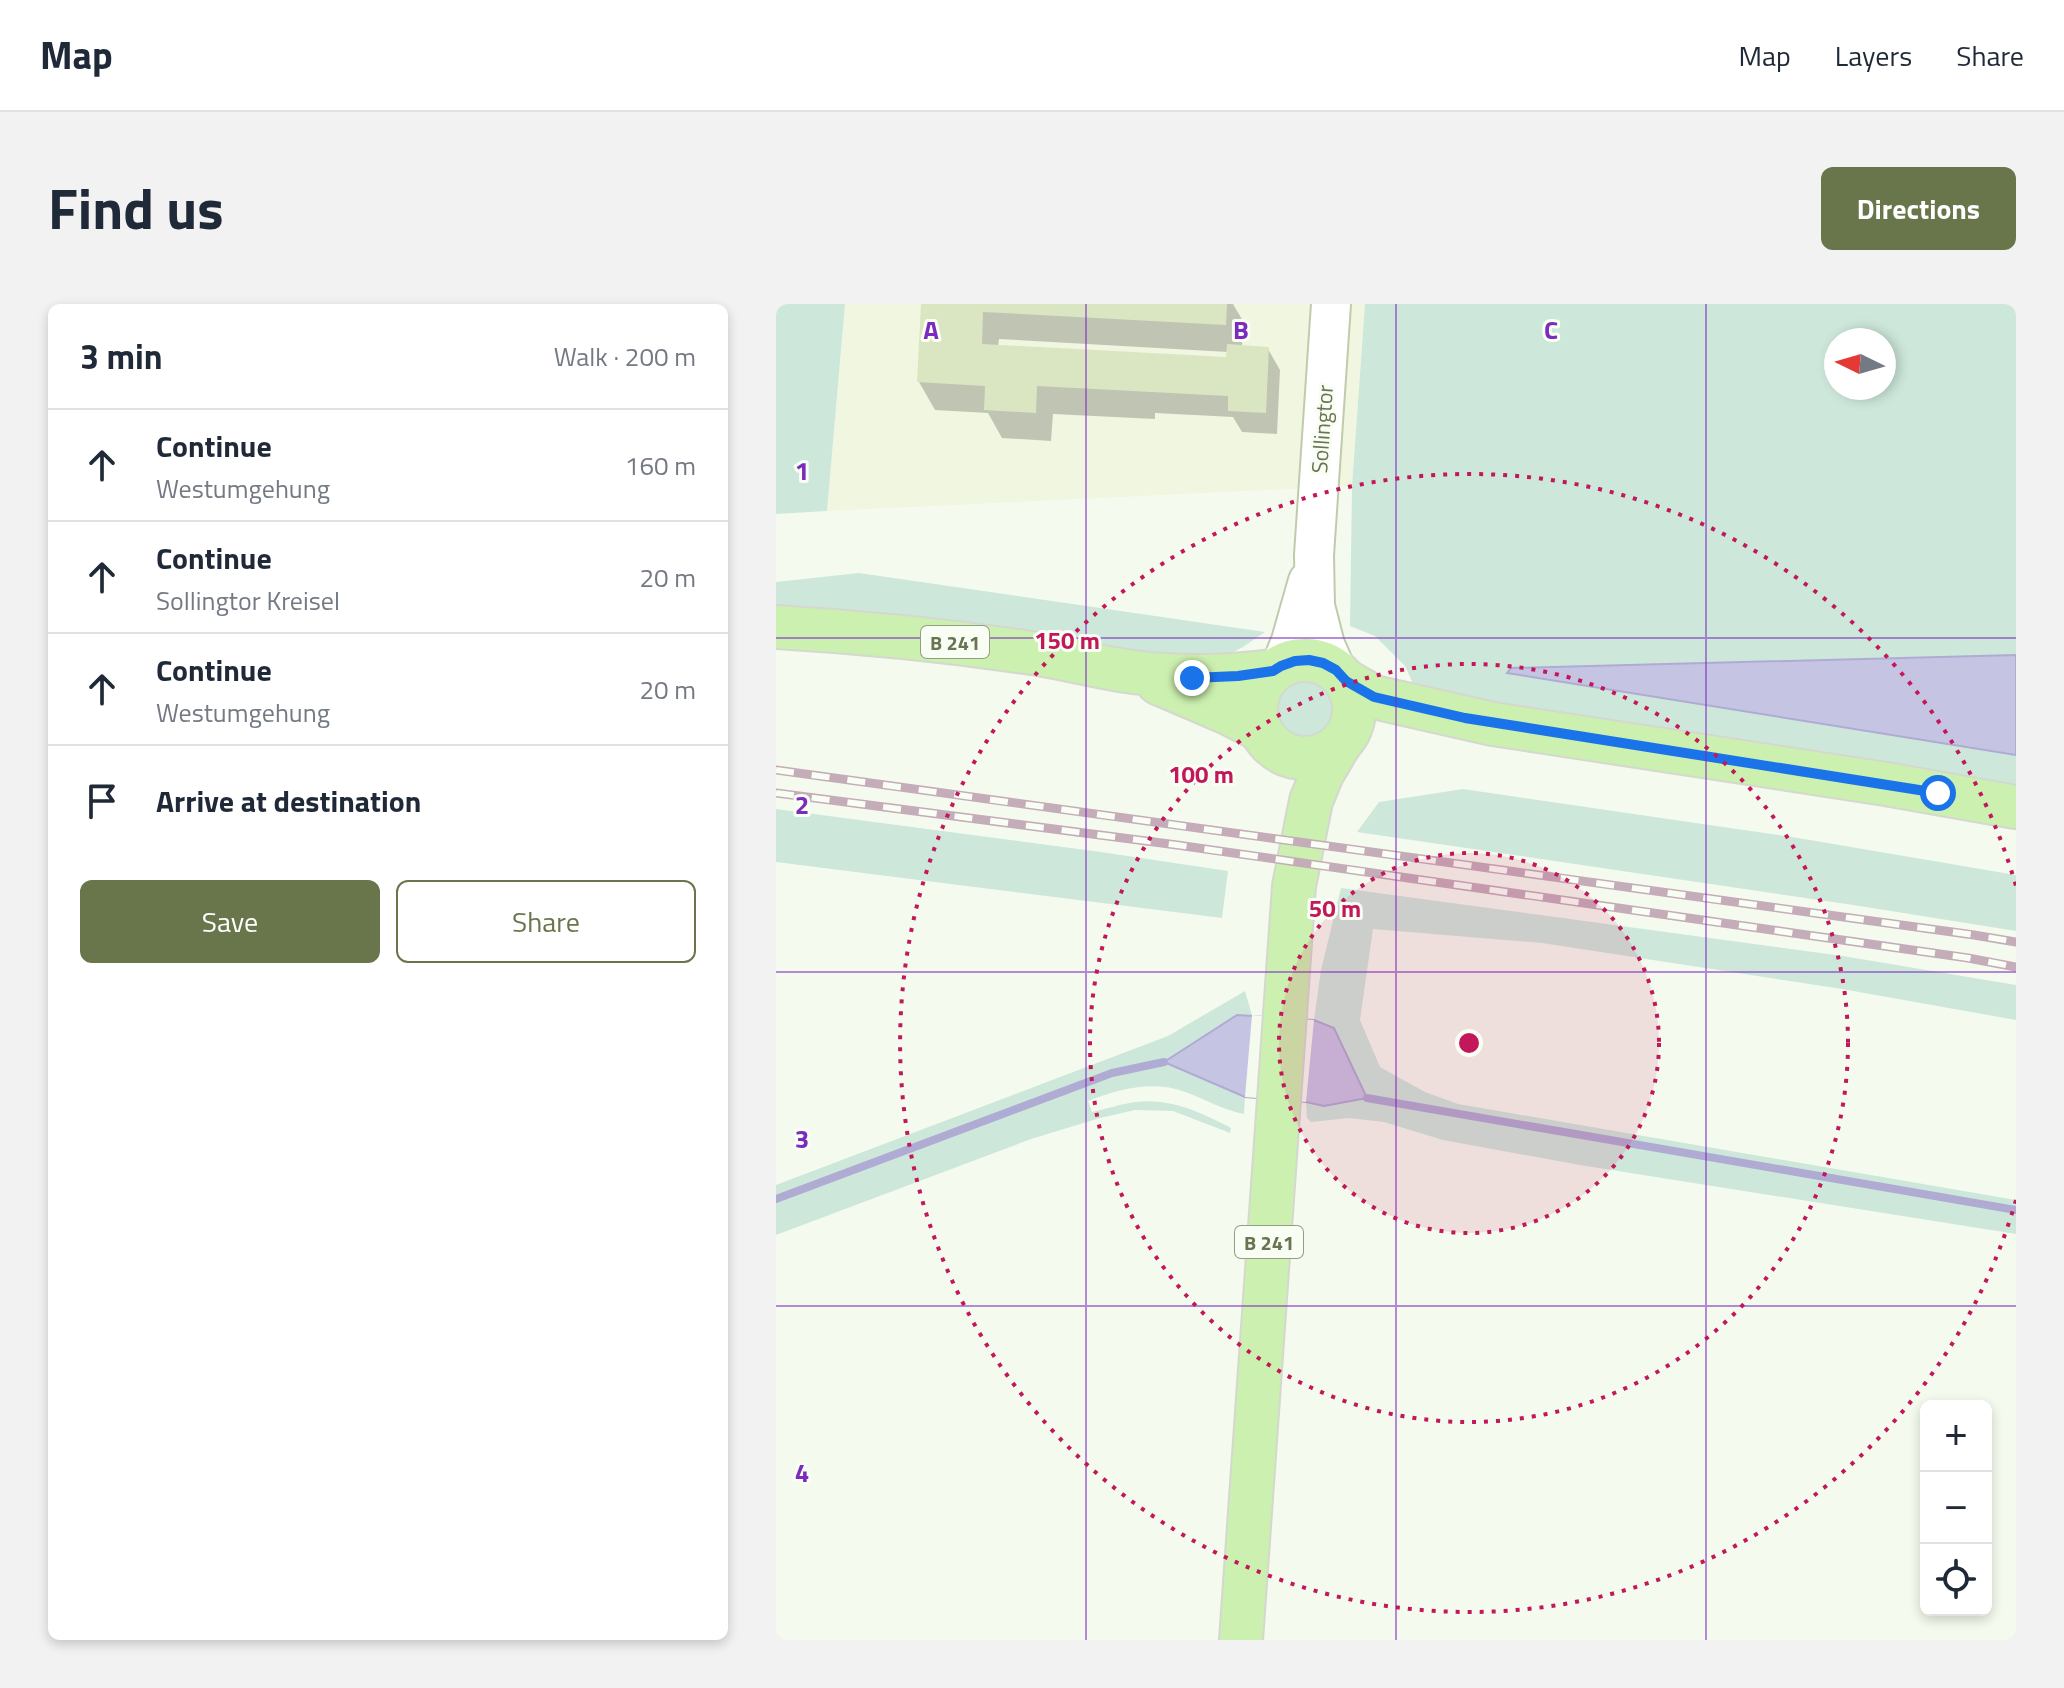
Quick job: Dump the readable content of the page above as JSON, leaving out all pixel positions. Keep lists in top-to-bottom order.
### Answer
{
  "streets": {
    "main road": ["Sollingtor", "B 241"]
  },
  "crossings": [
    ["Sollingtor", "B 241"]
  ],
  "north": "left",
  "page": {
    "header": "Map",
    "nav": ["Map", "Layers", "Share"],
    "title": "Find us",
    "buttons": [
      "Directions",
      ["Save", "Share"]
    ],
    "heading": ["3 min", "Walk · 200 m"],
    "list": [
      ["Continue", "Westumgehung", "160 m"],
      ["Continue", "Sollingtor Kreisel", "20 m"],
      ["Continue", "Westumgehung", "20 m"],
      "Arrive at destination"
    ],
    "map_buttons": ["+", "−"]
  },
  "grid": {
    "columns": ["A", "B", "C"],
    "rows": [
      "1",
      "2",
      "3",
      "4"
    ]
  },
  "rings": ["150 m", "100 m", "50 m"]
}
